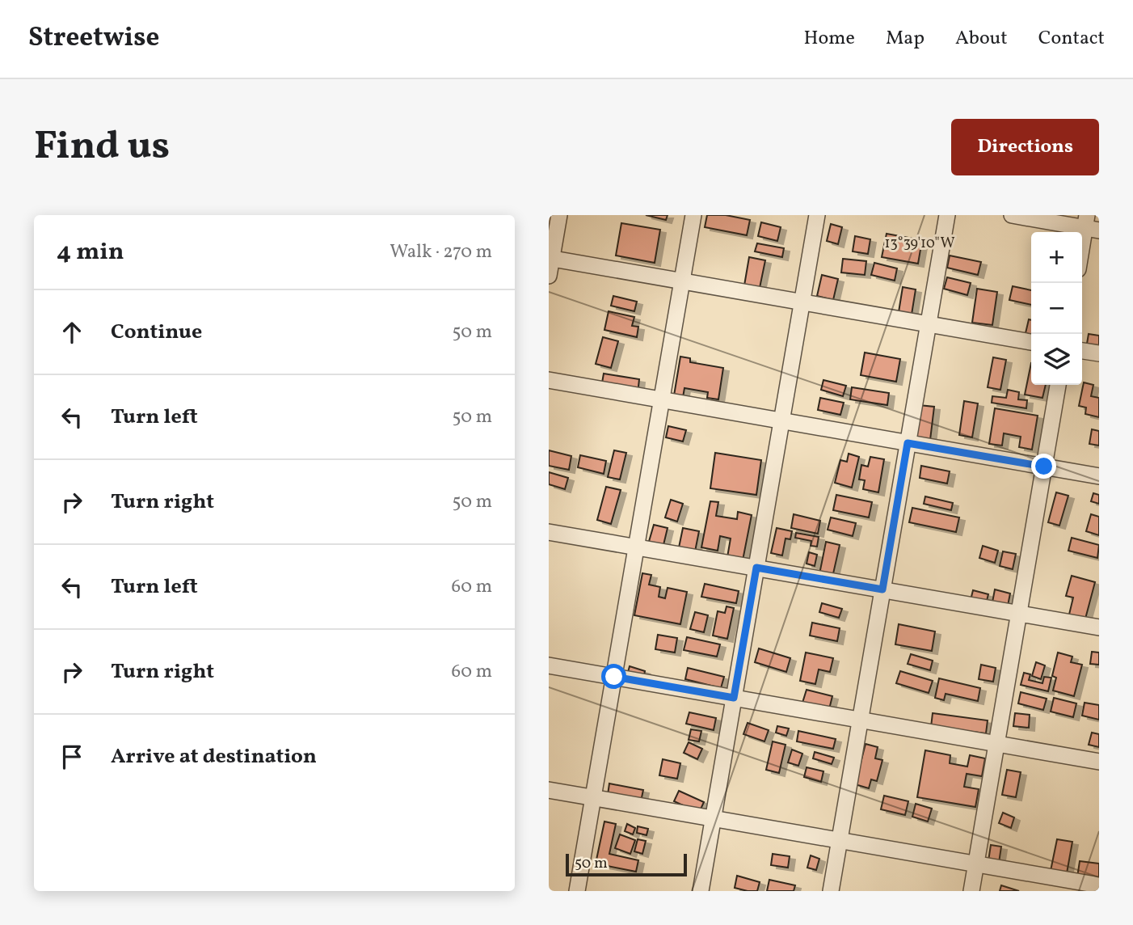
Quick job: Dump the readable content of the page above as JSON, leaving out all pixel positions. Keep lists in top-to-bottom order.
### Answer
{
  "scale_bar": "50 m",
  "page": {
    "header": "Streetwise",
    "nav": [
      "Home",
      "Map",
      "About",
      "Contact"
    ],
    "buttons": "Directions",
    "title": "Find us",
    "heading": ["4 min", "Walk · 270 m"],
    "map_buttons": ["+", "−"],
    "list": [
      ["Continue", "50 m"],
      ["Turn left", "50 m"],
      ["Turn right", "50 m"],
      ["Turn left", "60 m"],
      ["Turn right", "60 m"],
      "Arrive at destination"
    ],
    "scale": "50 m"
  },
  "coordinates": ["13°39'10\"W"]
}
